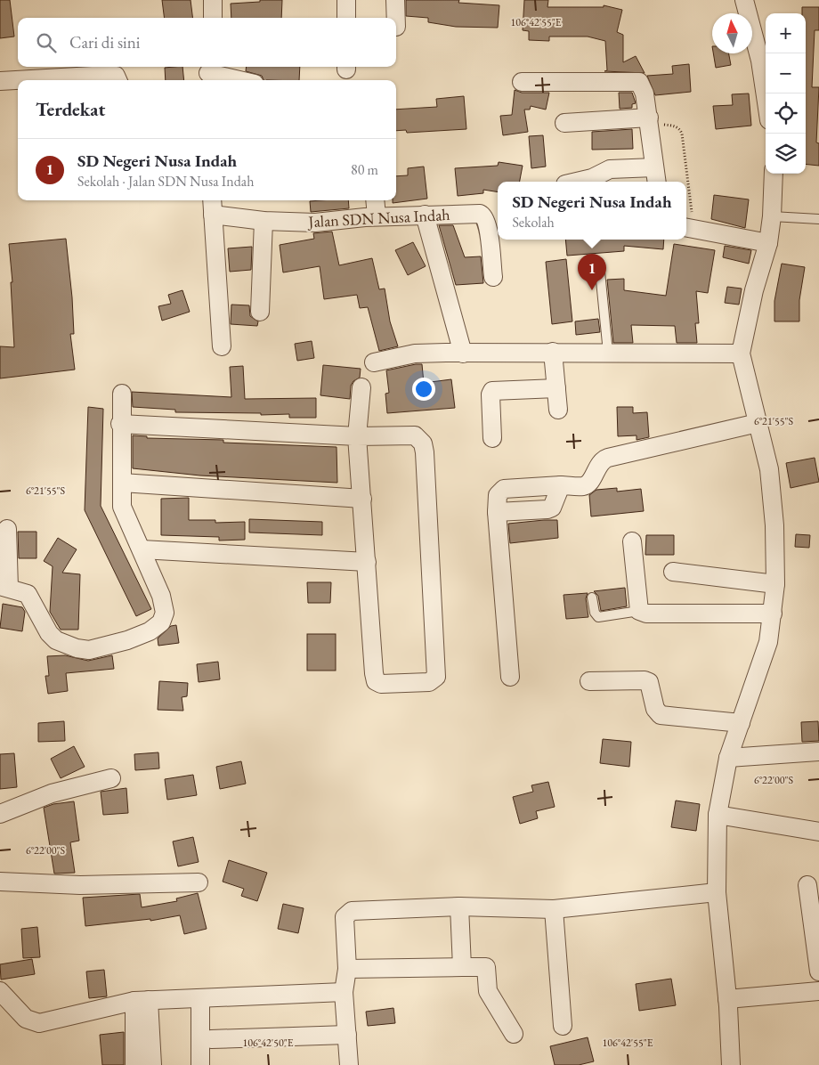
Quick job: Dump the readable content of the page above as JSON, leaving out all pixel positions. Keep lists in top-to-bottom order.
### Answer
{
  "streets": {
    "street": ["Jalan SDN Nusa Indah"]
  },
  "north": "top",
  "page": {
    "map_buttons": ["+", "−"],
    "search": "Cari di sini",
    "heading": "Terdekat",
    "list": [
      {
        "mark": "1",
        "name": "SD Negeri Nusa Indah",
        "note": "Sekolah · Jalan SDN Nusa Indah",
        "value": "80 m"
      }
    ],
    "popup": ["SD Negeri Nusa Indah", "Sekolah"],
    "pins": "1"
  },
  "coordinates": [
    "106°42'55\"E",
    "6°21'55\"S",
    "6°22'00\"S",
    "106°42'50\"E"
  ]
}
